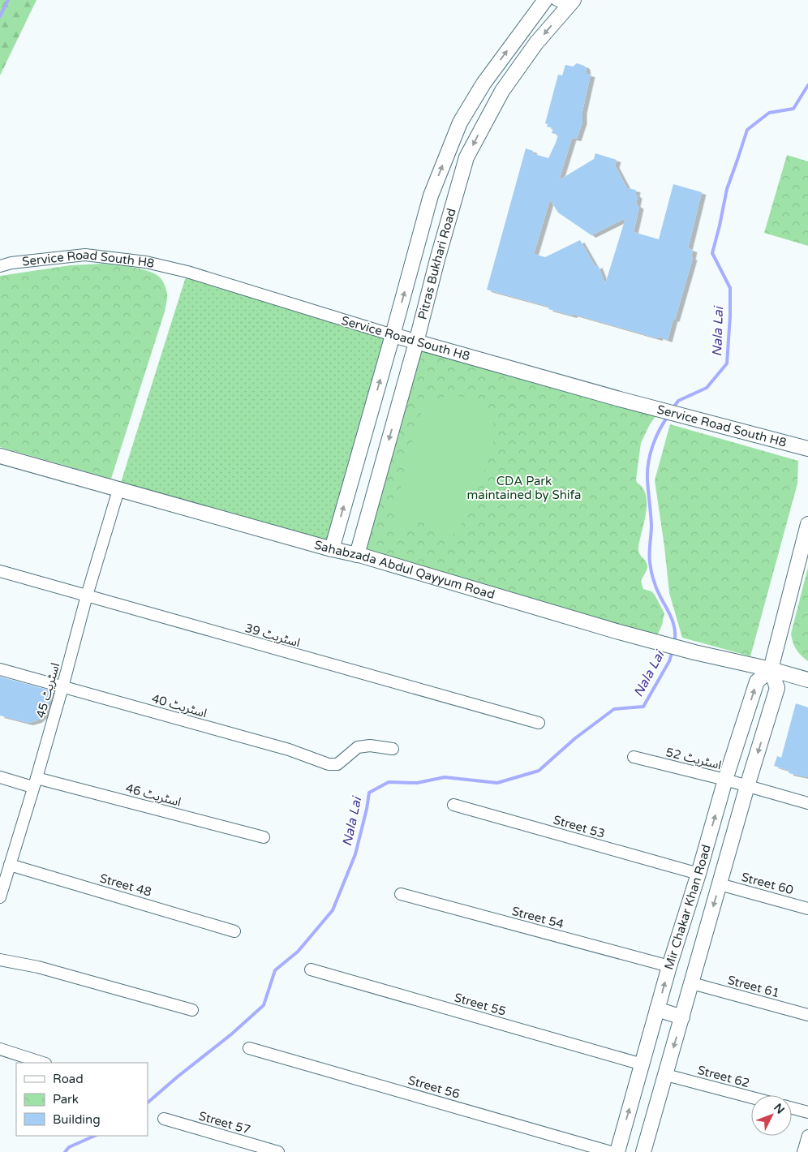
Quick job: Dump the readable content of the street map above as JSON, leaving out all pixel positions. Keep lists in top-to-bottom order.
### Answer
{
  "streets": {
    "street": [
      "Service Road South H8",
      "Pitras Bukhari Road",
      "Sahabzada Abdul Qayyum Road",
      "اسٹریٹ 39",
      "اسٹریٹ 45",
      "اسٹریٹ 40",
      "اسٹریٹ 52",
      "اسٹریٹ 46",
      "Street 53",
      "Street 60",
      "Street 48",
      "Mir Chakar Khan Road",
      "Street 54",
      "Street 61",
      "Street 55",
      "Street 62",
      "Street 56",
      "Street 57"
    ]
  },
  "crossings": [
    ["Service Road South H8", "Pitras Bukhari Road"],
    ["Pitras Bukhari Road", "Sahabzada Abdul Qayyum Road"],
    ["Sahabzada Abdul Qayyum Road", "اسٹریٹ 45"],
    ["Sahabzada Abdul Qayyum Road", "Mir Chakar Khan Road"],
    ["اسٹریٹ 39", "اسٹریٹ 45"],
    ["اسٹریٹ 45", "اسٹریٹ 40"],
    ["اسٹریٹ 45", "اسٹریٹ 46"],
    ["اسٹریٹ 45", "Street 48"],
    ["اسٹریٹ 52", "Mir Chakar Khan Road"],
    ["Street 53", "Mir Chakar Khan Road"],
    ["Street 60", "Mir Chakar Khan Road"],
    ["Mir Chakar Khan Road", "Street 54"],
    ["Mir Chakar Khan Road", "Street 61"],
    ["Mir Chakar Khan Road", "Street 55"],
    ["Mir Chakar Khan Road", "Street 62"]
  ],
  "water": ["Nala Lai"],
  "parks": ["CDA Park maintained by Shifa"],
  "legend": ["Road", "Park", "Building"],
  "north": "top right"
}
